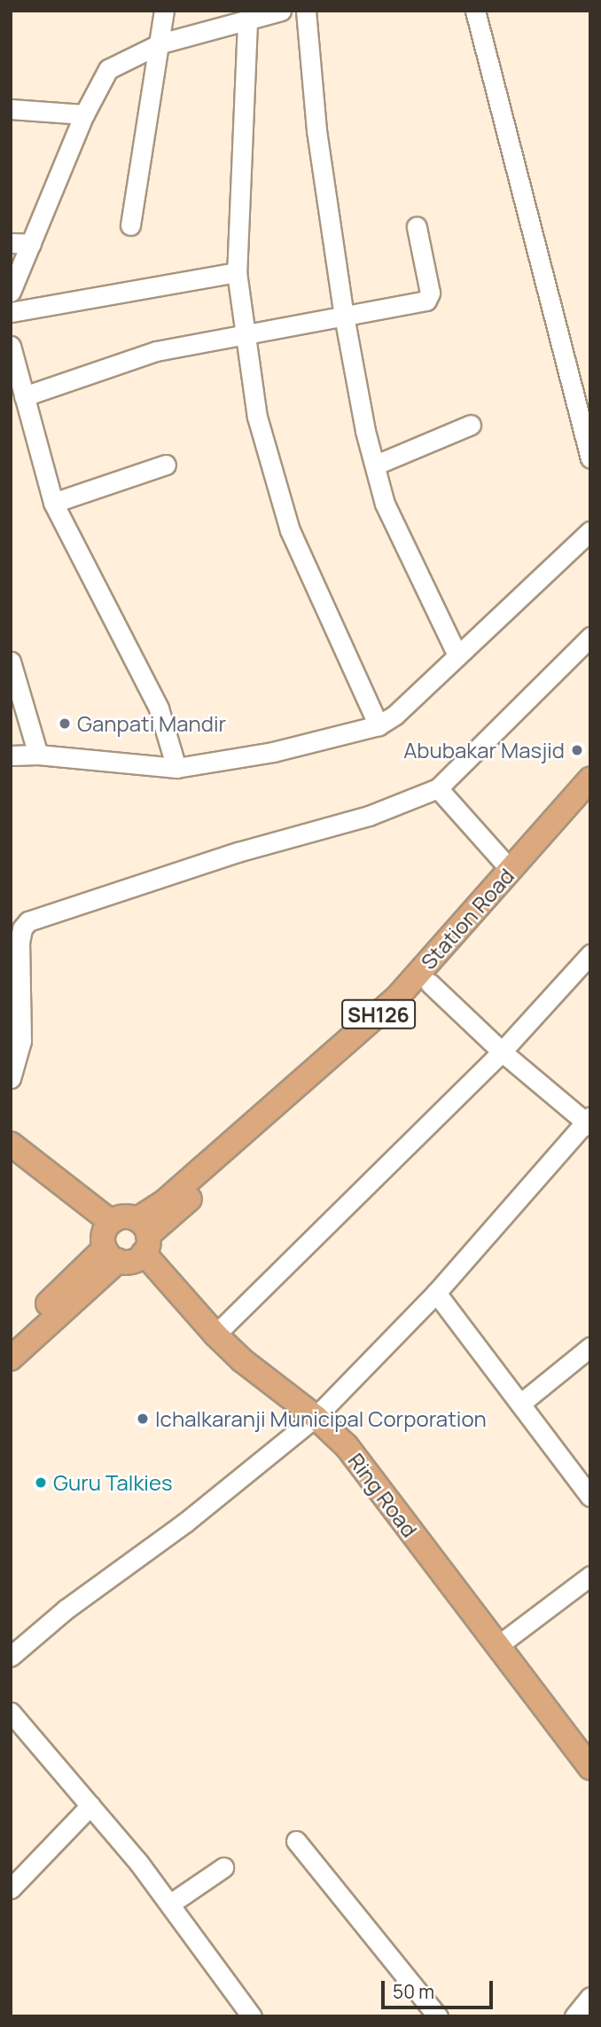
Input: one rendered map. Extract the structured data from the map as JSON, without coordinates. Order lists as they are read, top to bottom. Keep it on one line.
{"streets":{"main road":["Station Road","SH126","Ring Road"]},"crossings":[["Station Road","SH126"],["Station Road","Ring Road"],["SH126","Ring Road"]],"places":["Ganpati Mandir","Abubakar Masjid","Ichalkaranji Municipal Corporation","Guru Talkies"],"scale_bar":"50 m"}
